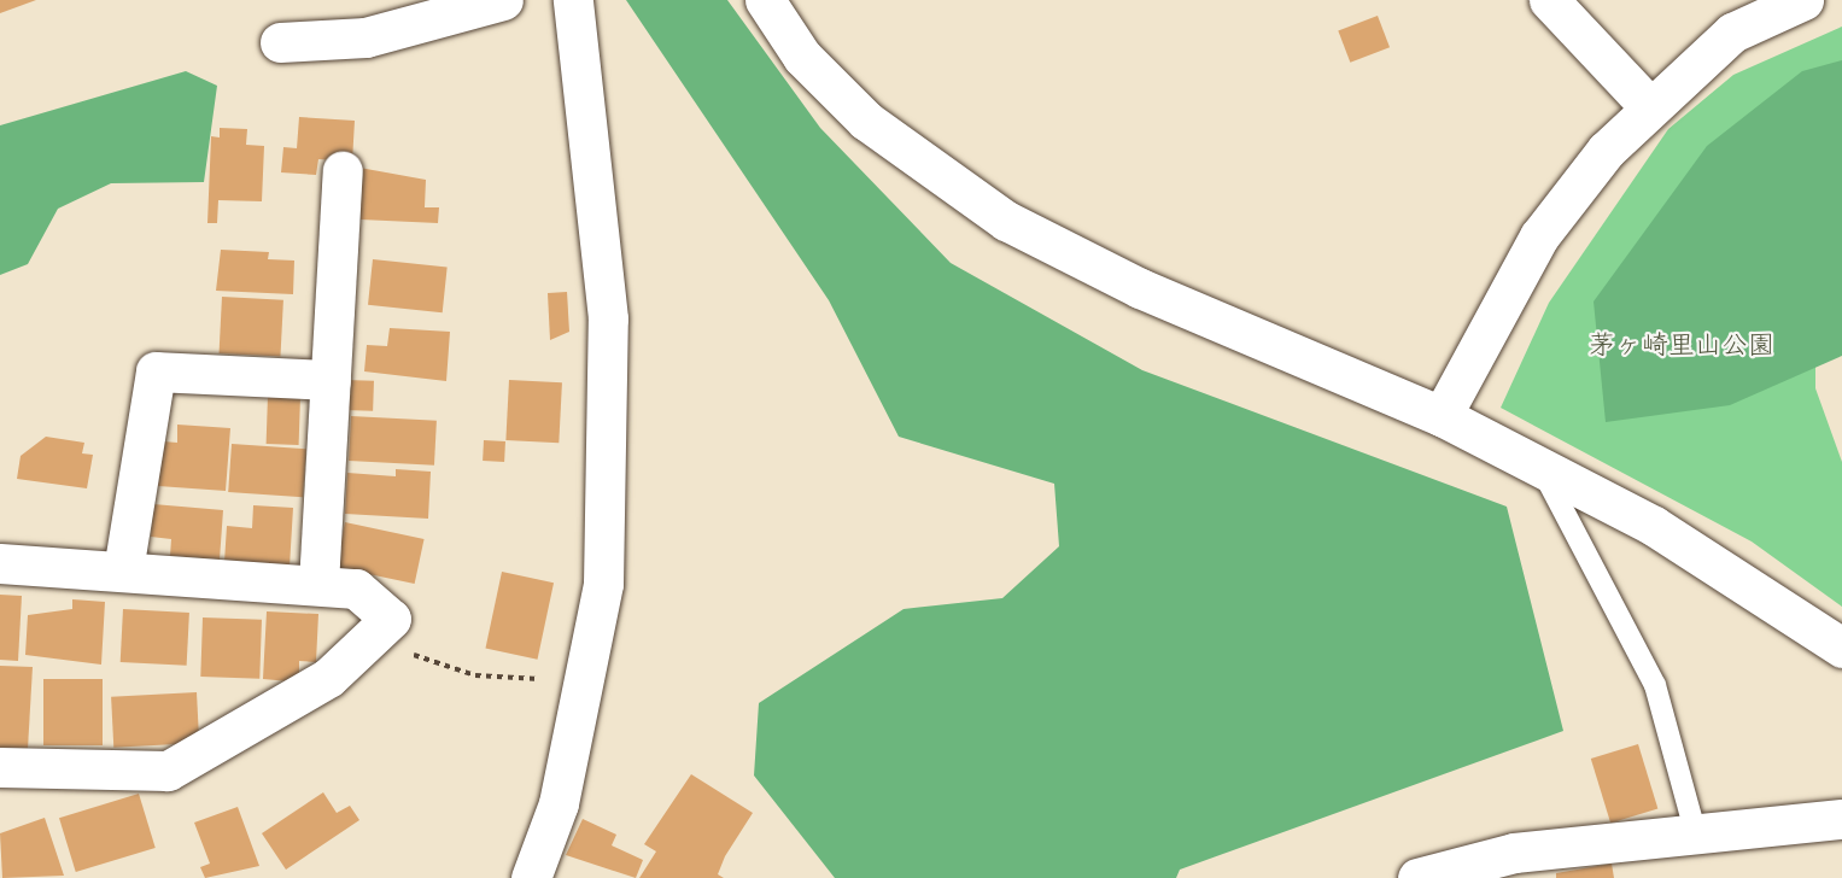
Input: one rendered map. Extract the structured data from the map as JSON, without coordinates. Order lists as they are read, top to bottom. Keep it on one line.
{"parks":["茅ヶ崎里山公園"]}
